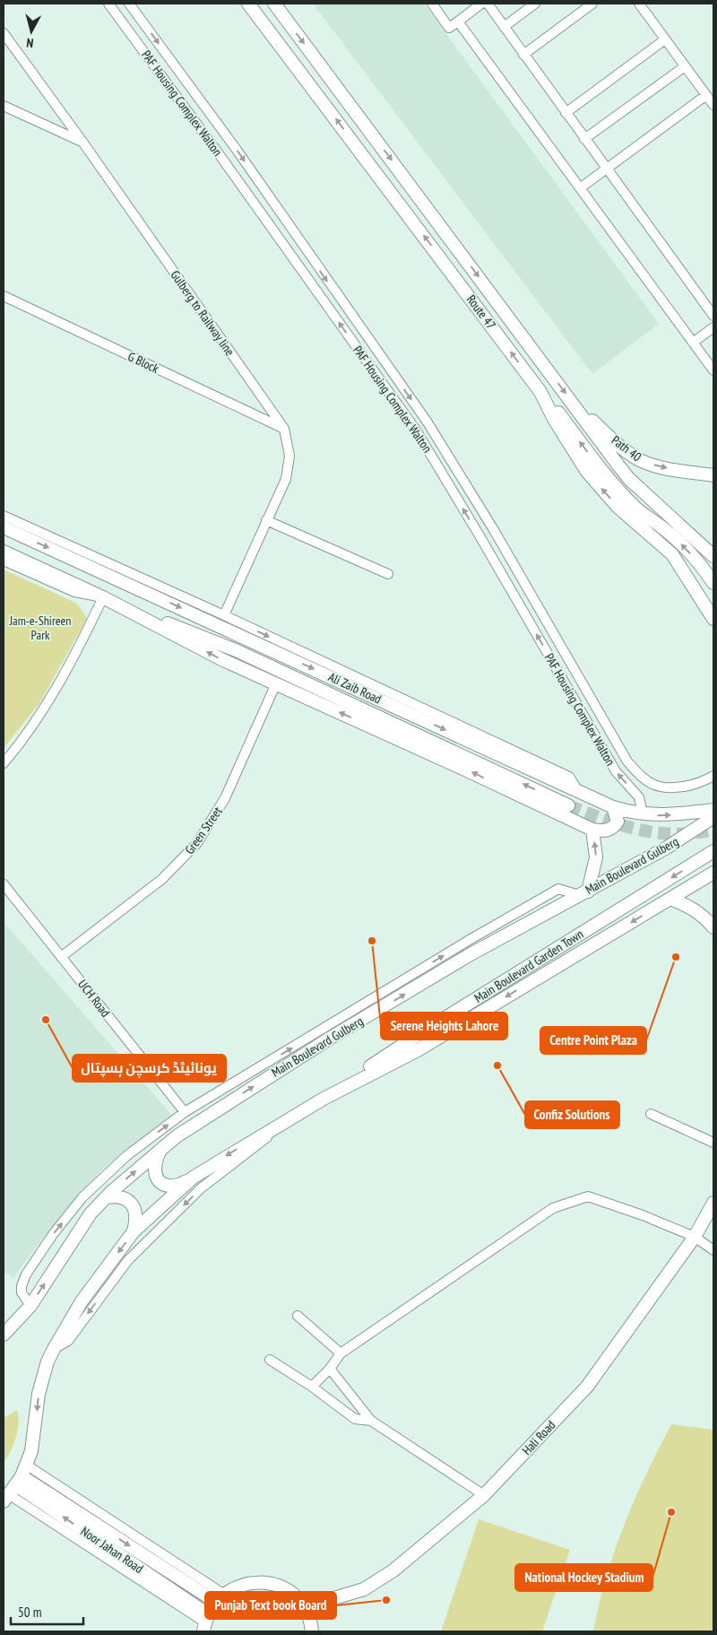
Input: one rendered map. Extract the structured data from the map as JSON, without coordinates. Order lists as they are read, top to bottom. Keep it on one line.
{"streets":{"main road":["Route 47","Path 40","Ali Zaib Road","Main Boulevard Gulberg","Main Boulevard Garden Town","Hali Road","Noor Jahan Road"],"street":["PAF Housing Complex Walton","Gulberg to Railway line","G Block","Green Street","UCH Road"]},"crossings":[["PAF Housing Complex Walton","Ali Zaib Road"],["Route 47","Path 40"],["Gulberg to Railway line","G Block"],["Green Street","UCH Road"]],"parks":["Jam-e-Shireen Park"],"places":["Serene Heights Lahore","Centre Point Plaza","یونائیٹڈ کرسچن ہسپتال","Confiz Solutions","National Hockey Stadium","Punjab Text book Board"],"scale_bar":"50 m","north":"bottom"}
